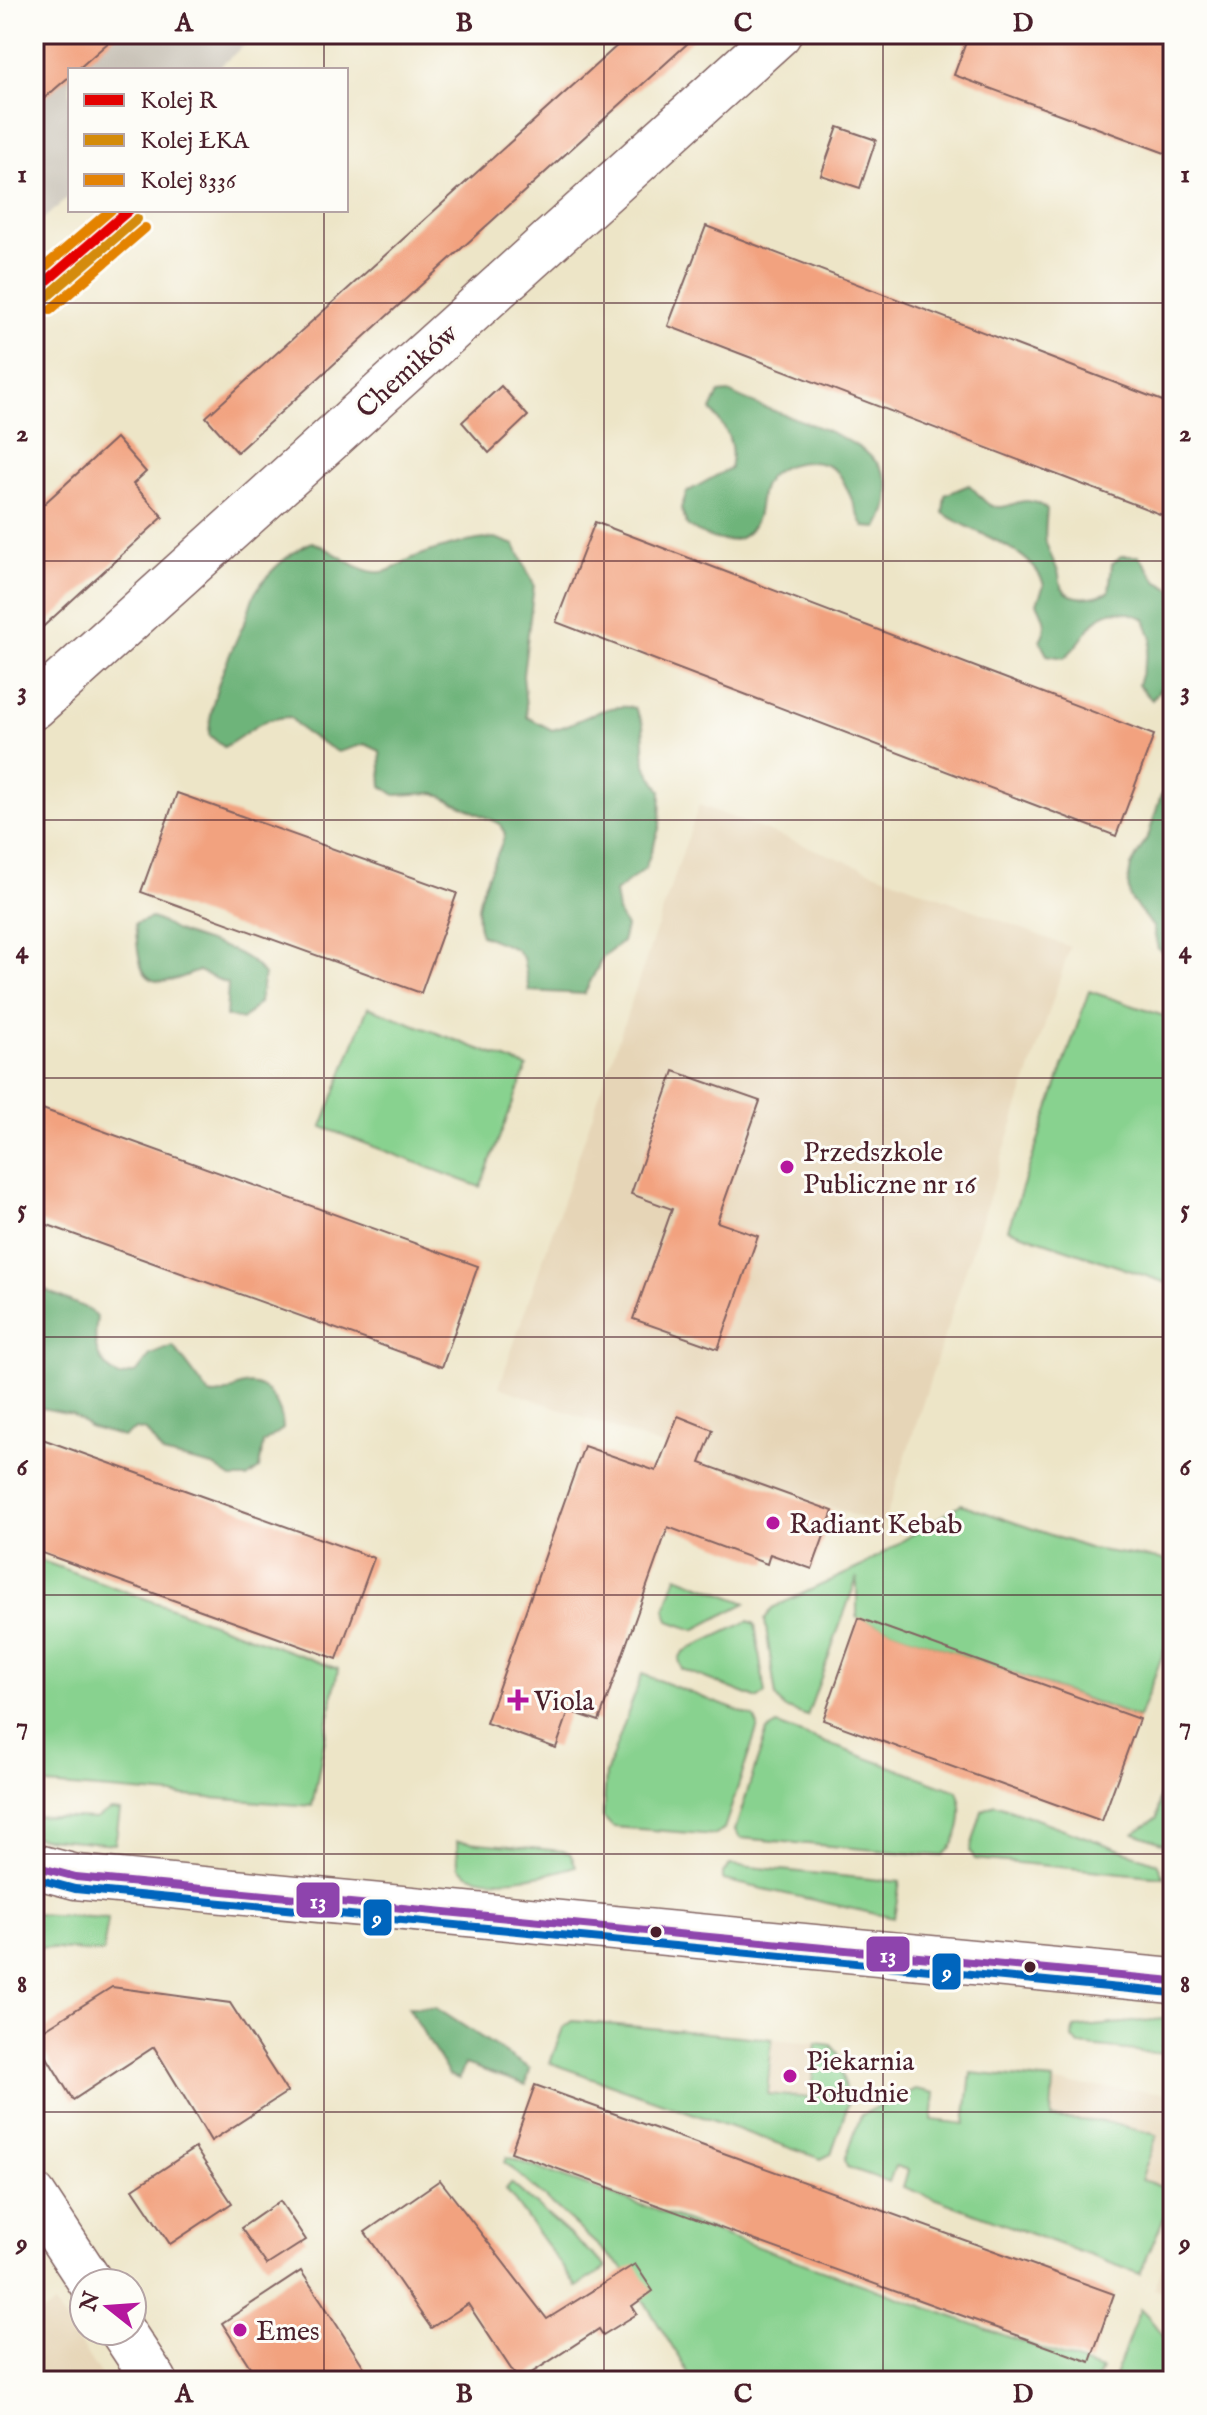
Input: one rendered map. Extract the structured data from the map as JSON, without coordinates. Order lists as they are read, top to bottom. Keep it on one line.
{"streets":{"street":["Chemików"]},"places":{"other":["Przedszkole Publiczne nr 16","Radiant Kebab","Piekarnia Południe","Emes"],"health":["Viola"]},"lines":["rail line R","rail line 8336","rail line ŁKA","transit line 13","transit line 9"],"legend":["Kolej R","Kolej ŁKA","Kolej 8336"],"north":"left","grid":{"columns":["A","B","C","D"],"rows":["1","2","3","4","5","6","7","8","9"]}}
